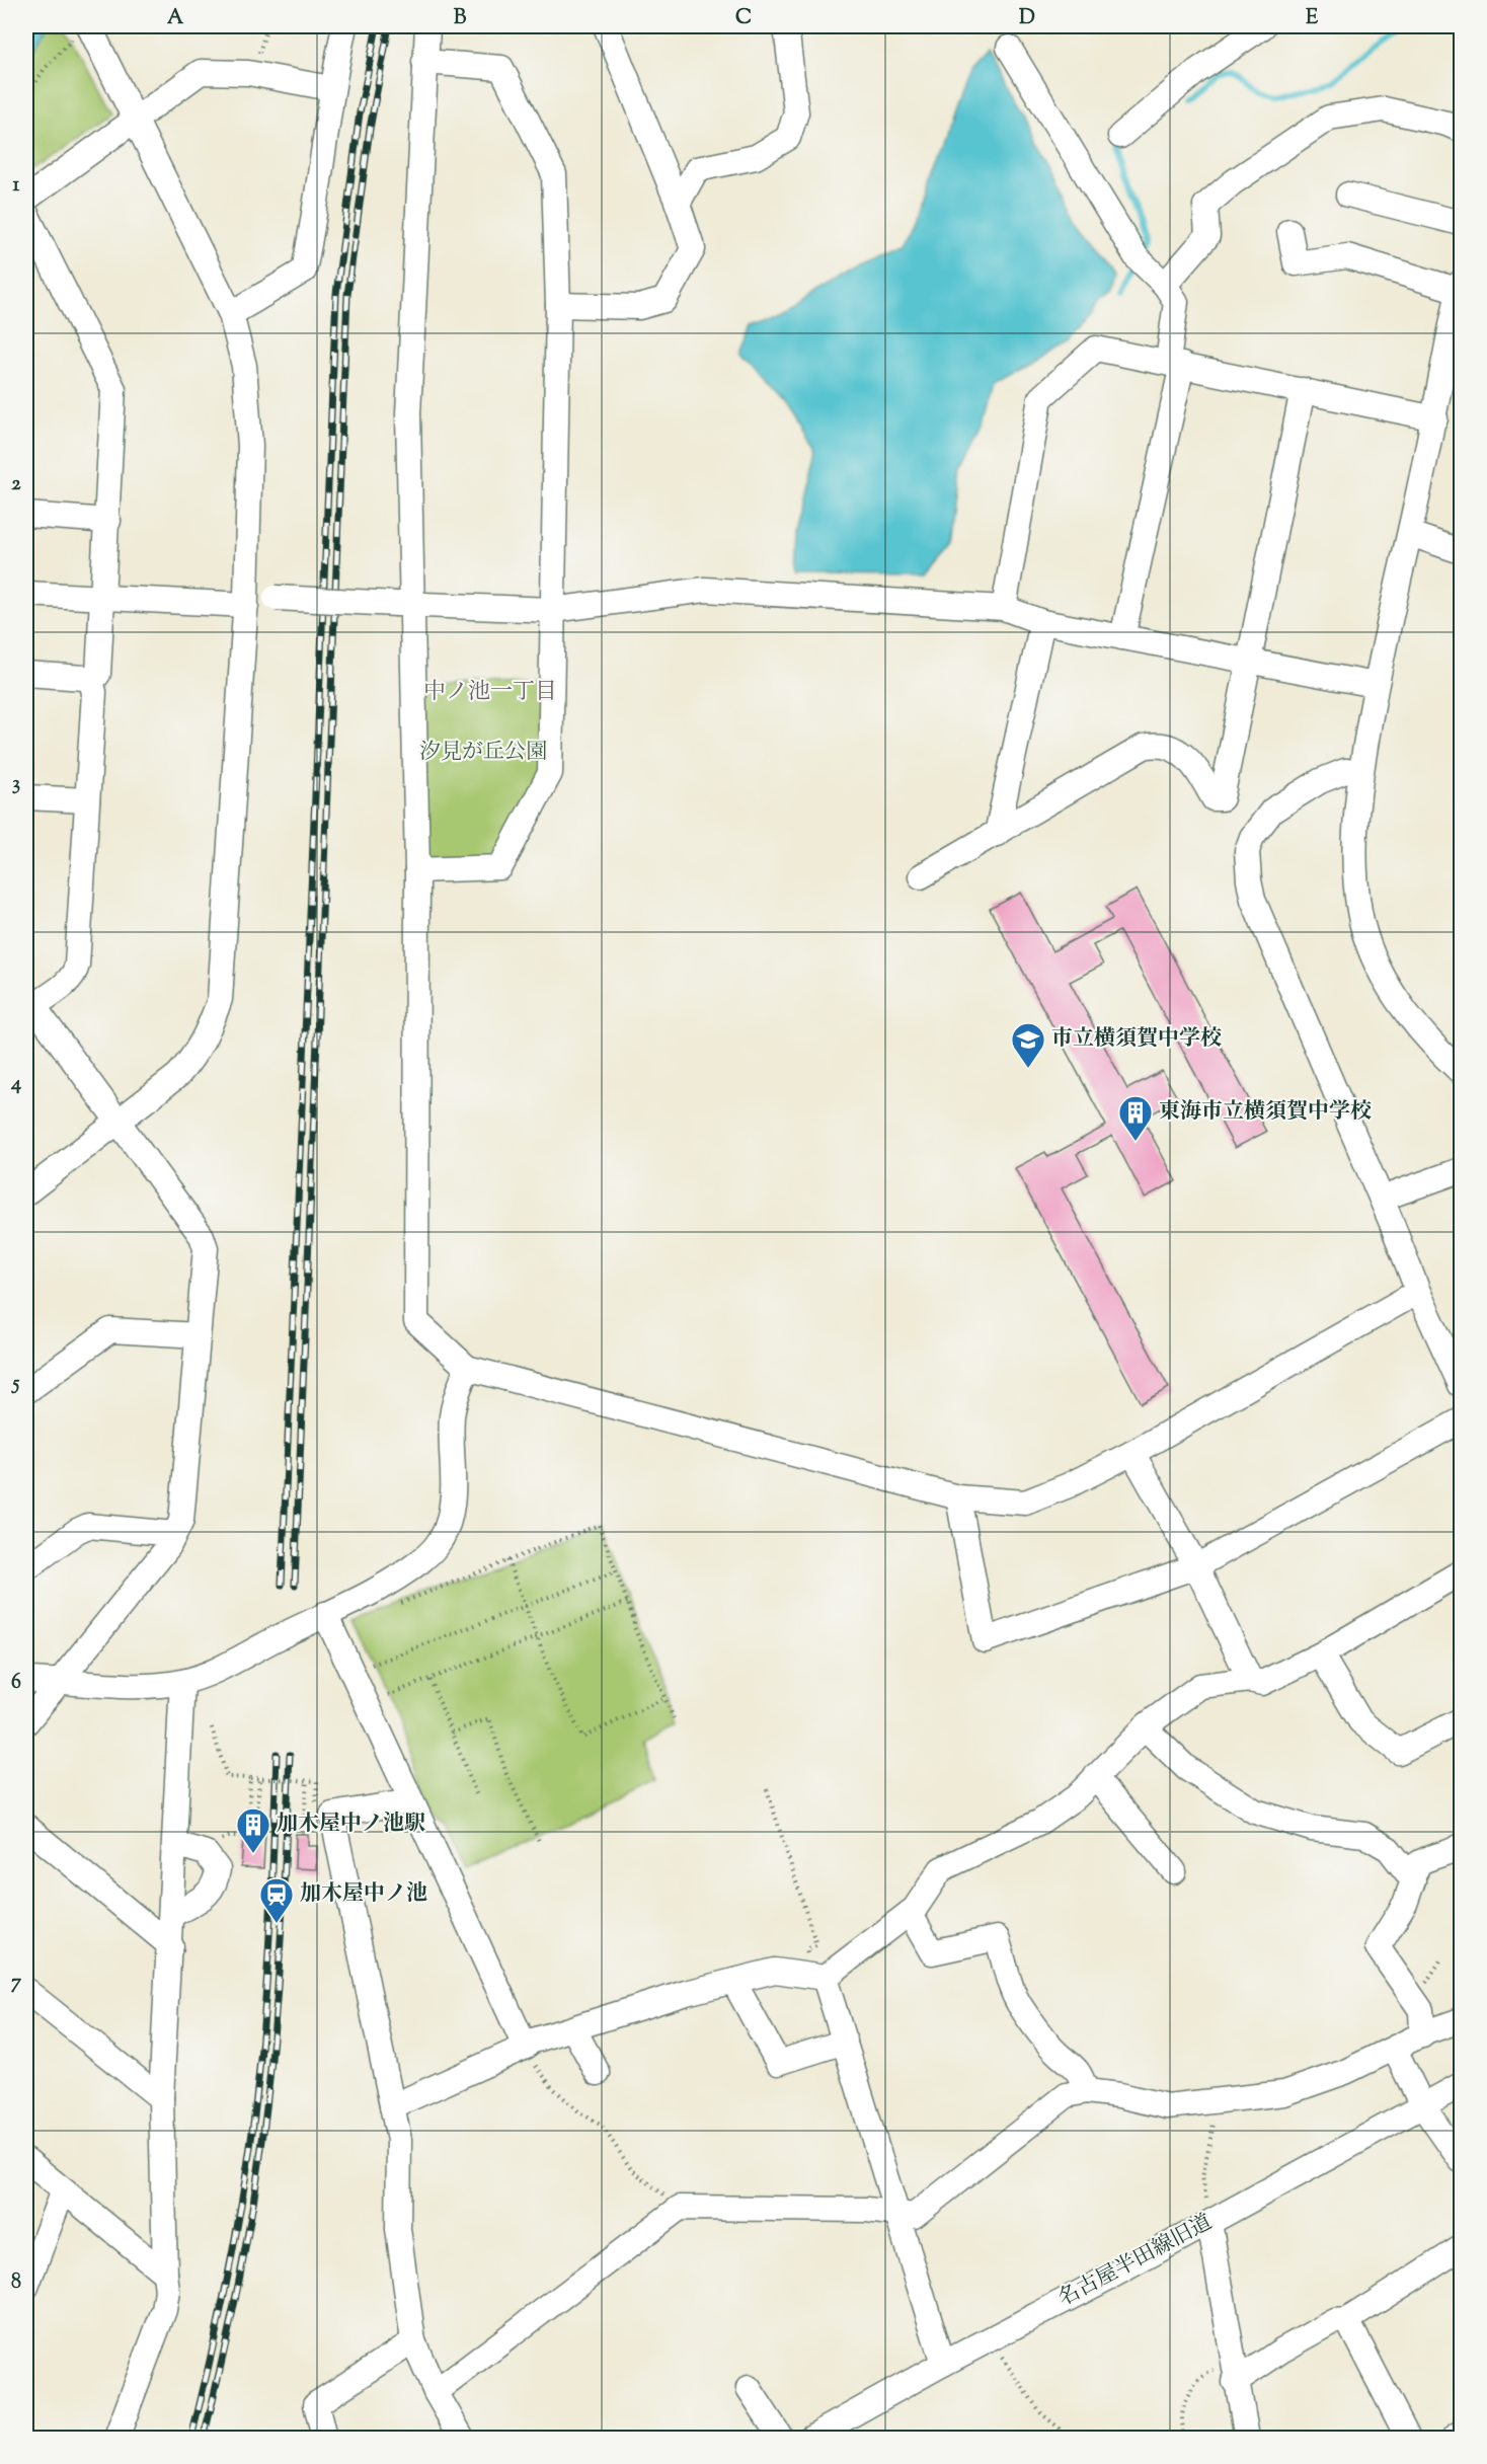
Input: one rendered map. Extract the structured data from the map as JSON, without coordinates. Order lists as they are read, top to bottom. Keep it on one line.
{"streets":{"street":["名古屋半田線旧道"]},"districts":["中ノ池一丁目"],"parks":["汐見が丘公園"],"places":{"school or university":["市立横須賀中学校"],"building":["東海市立横須賀中学校","加木屋中ノ池駅"],"station":["加木屋中ノ池"]},"grid":{"columns":["A","B","C","D","E"],"rows":["1","2","3","4","5","6","7","8"]}}
